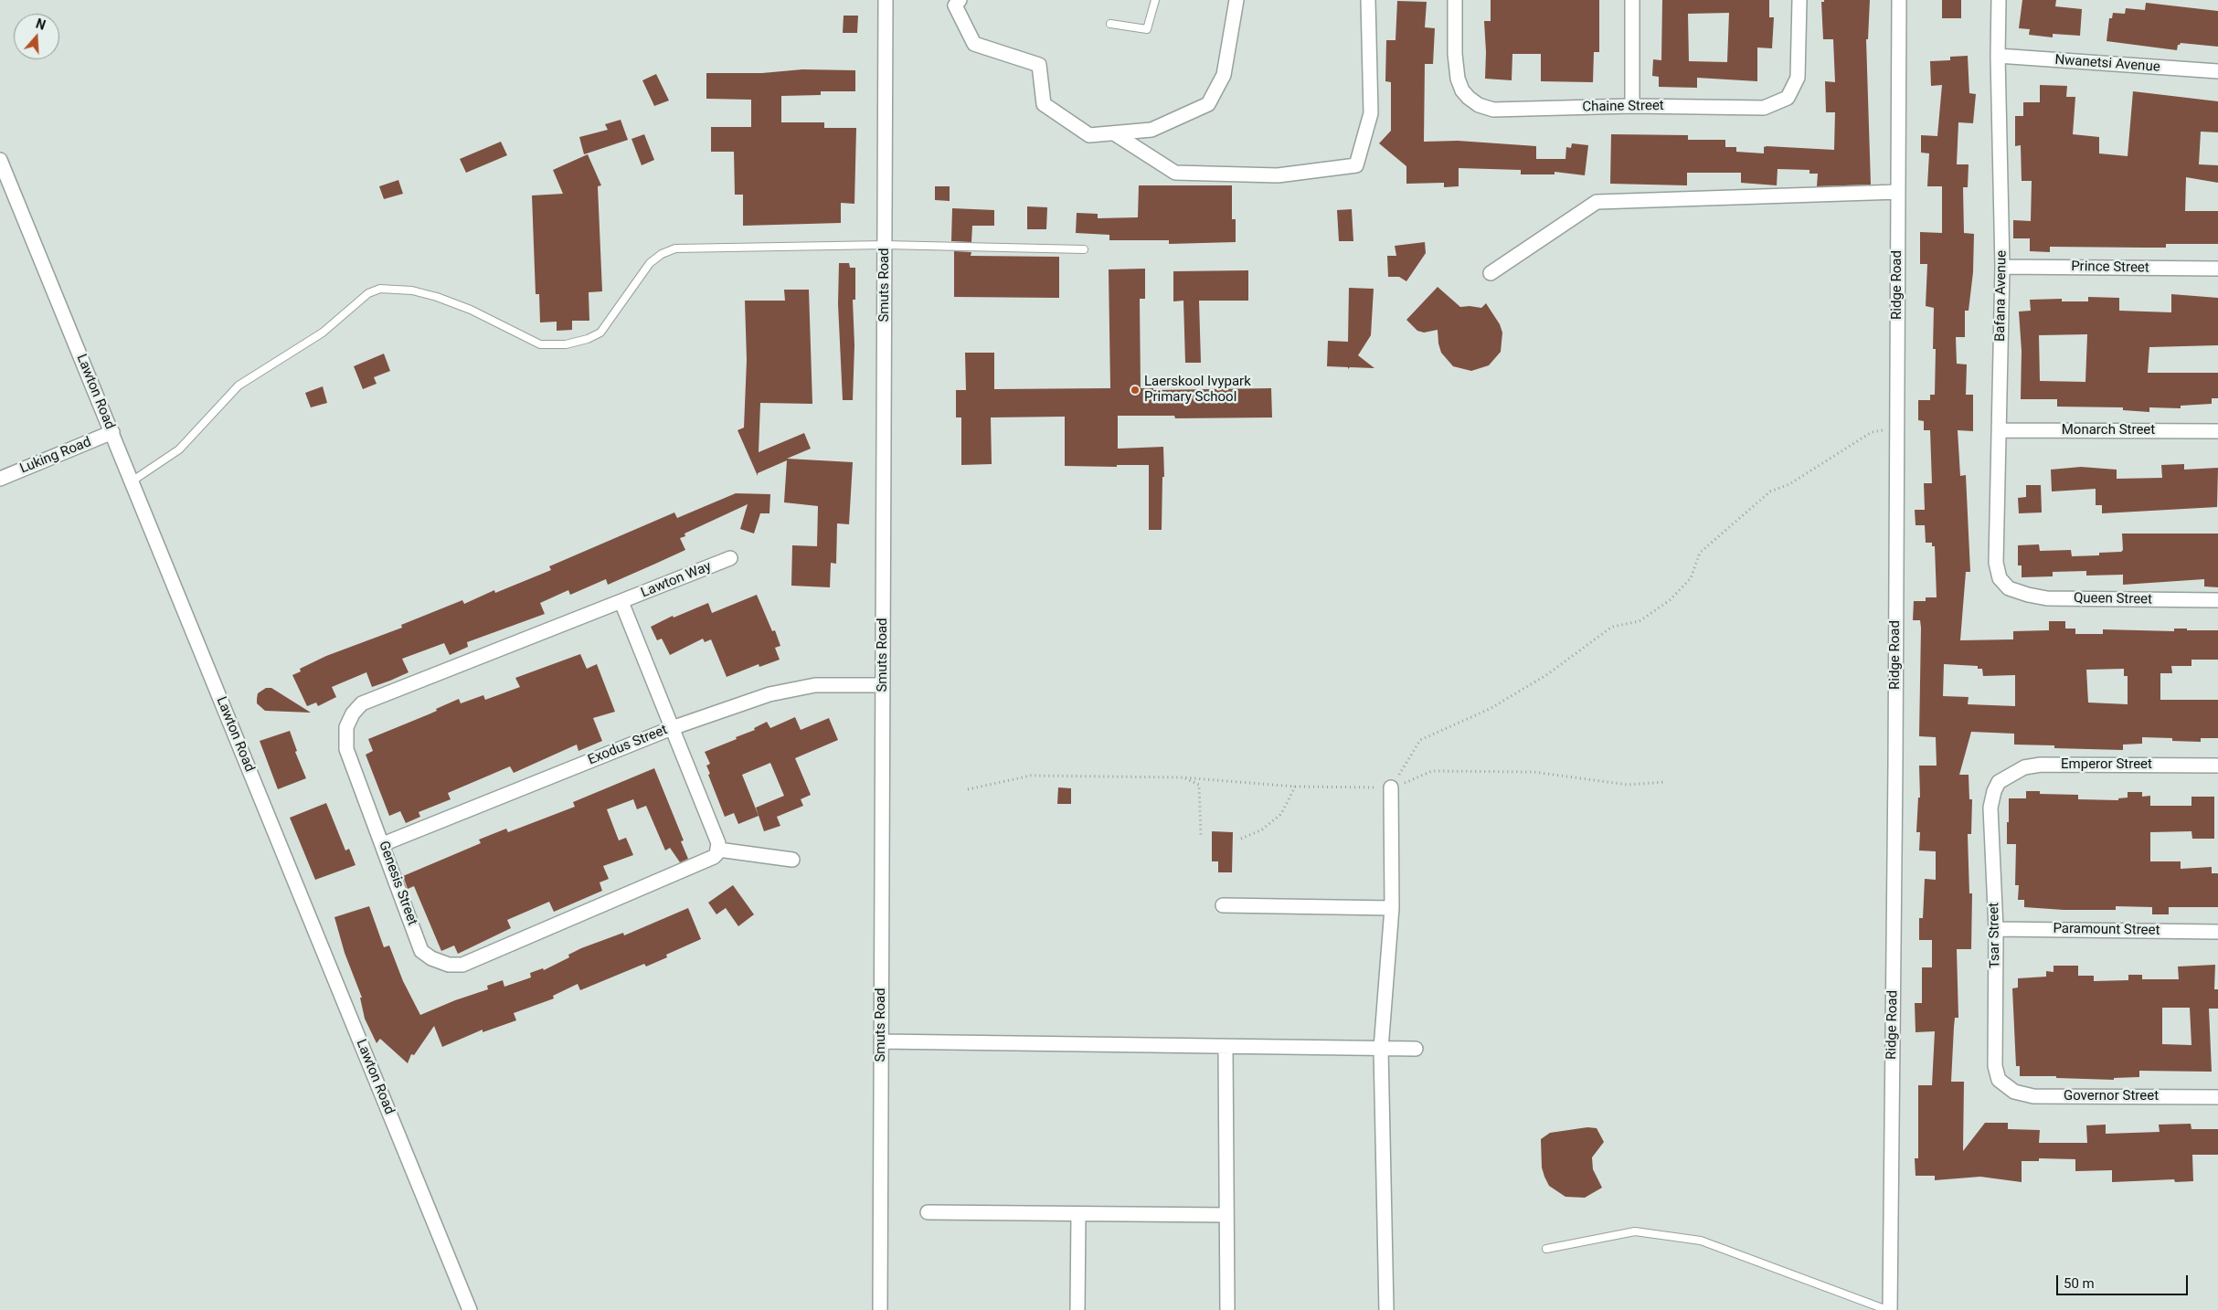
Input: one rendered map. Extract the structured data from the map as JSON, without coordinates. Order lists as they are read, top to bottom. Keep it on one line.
{"streets":{"street":["Nwanetsi Avenue","Chaine Street","Prince Street","Smuts Road","Ridge Road","Bafana Avenue","Lawton Road","Monarch Street","Luking Road","Lawton Way","Queen Street","Exodus Street","Emperor Street","Genesis Street","Paramount Street","Tsar Street","Governor Street"]},"crossings":[["Nwanetsi Avenue","Bafana Avenue"],["Prince Street","Bafana Avenue"],["Smuts Road","Exodus Street"],["Bafana Avenue","Monarch Street"],["Bafana Avenue","Queen Street"],["Lawton Road","Luking Road"],["Lawton Way","Genesis Street"],["Exodus Street","Genesis Street"],["Emperor Street","Tsar Street"],["Paramount Street","Tsar Street"],["Tsar Street","Governor Street"]],"places":["Laerskool Ivypark Primary School"],"scale_bar":"50 m","north":"top"}
